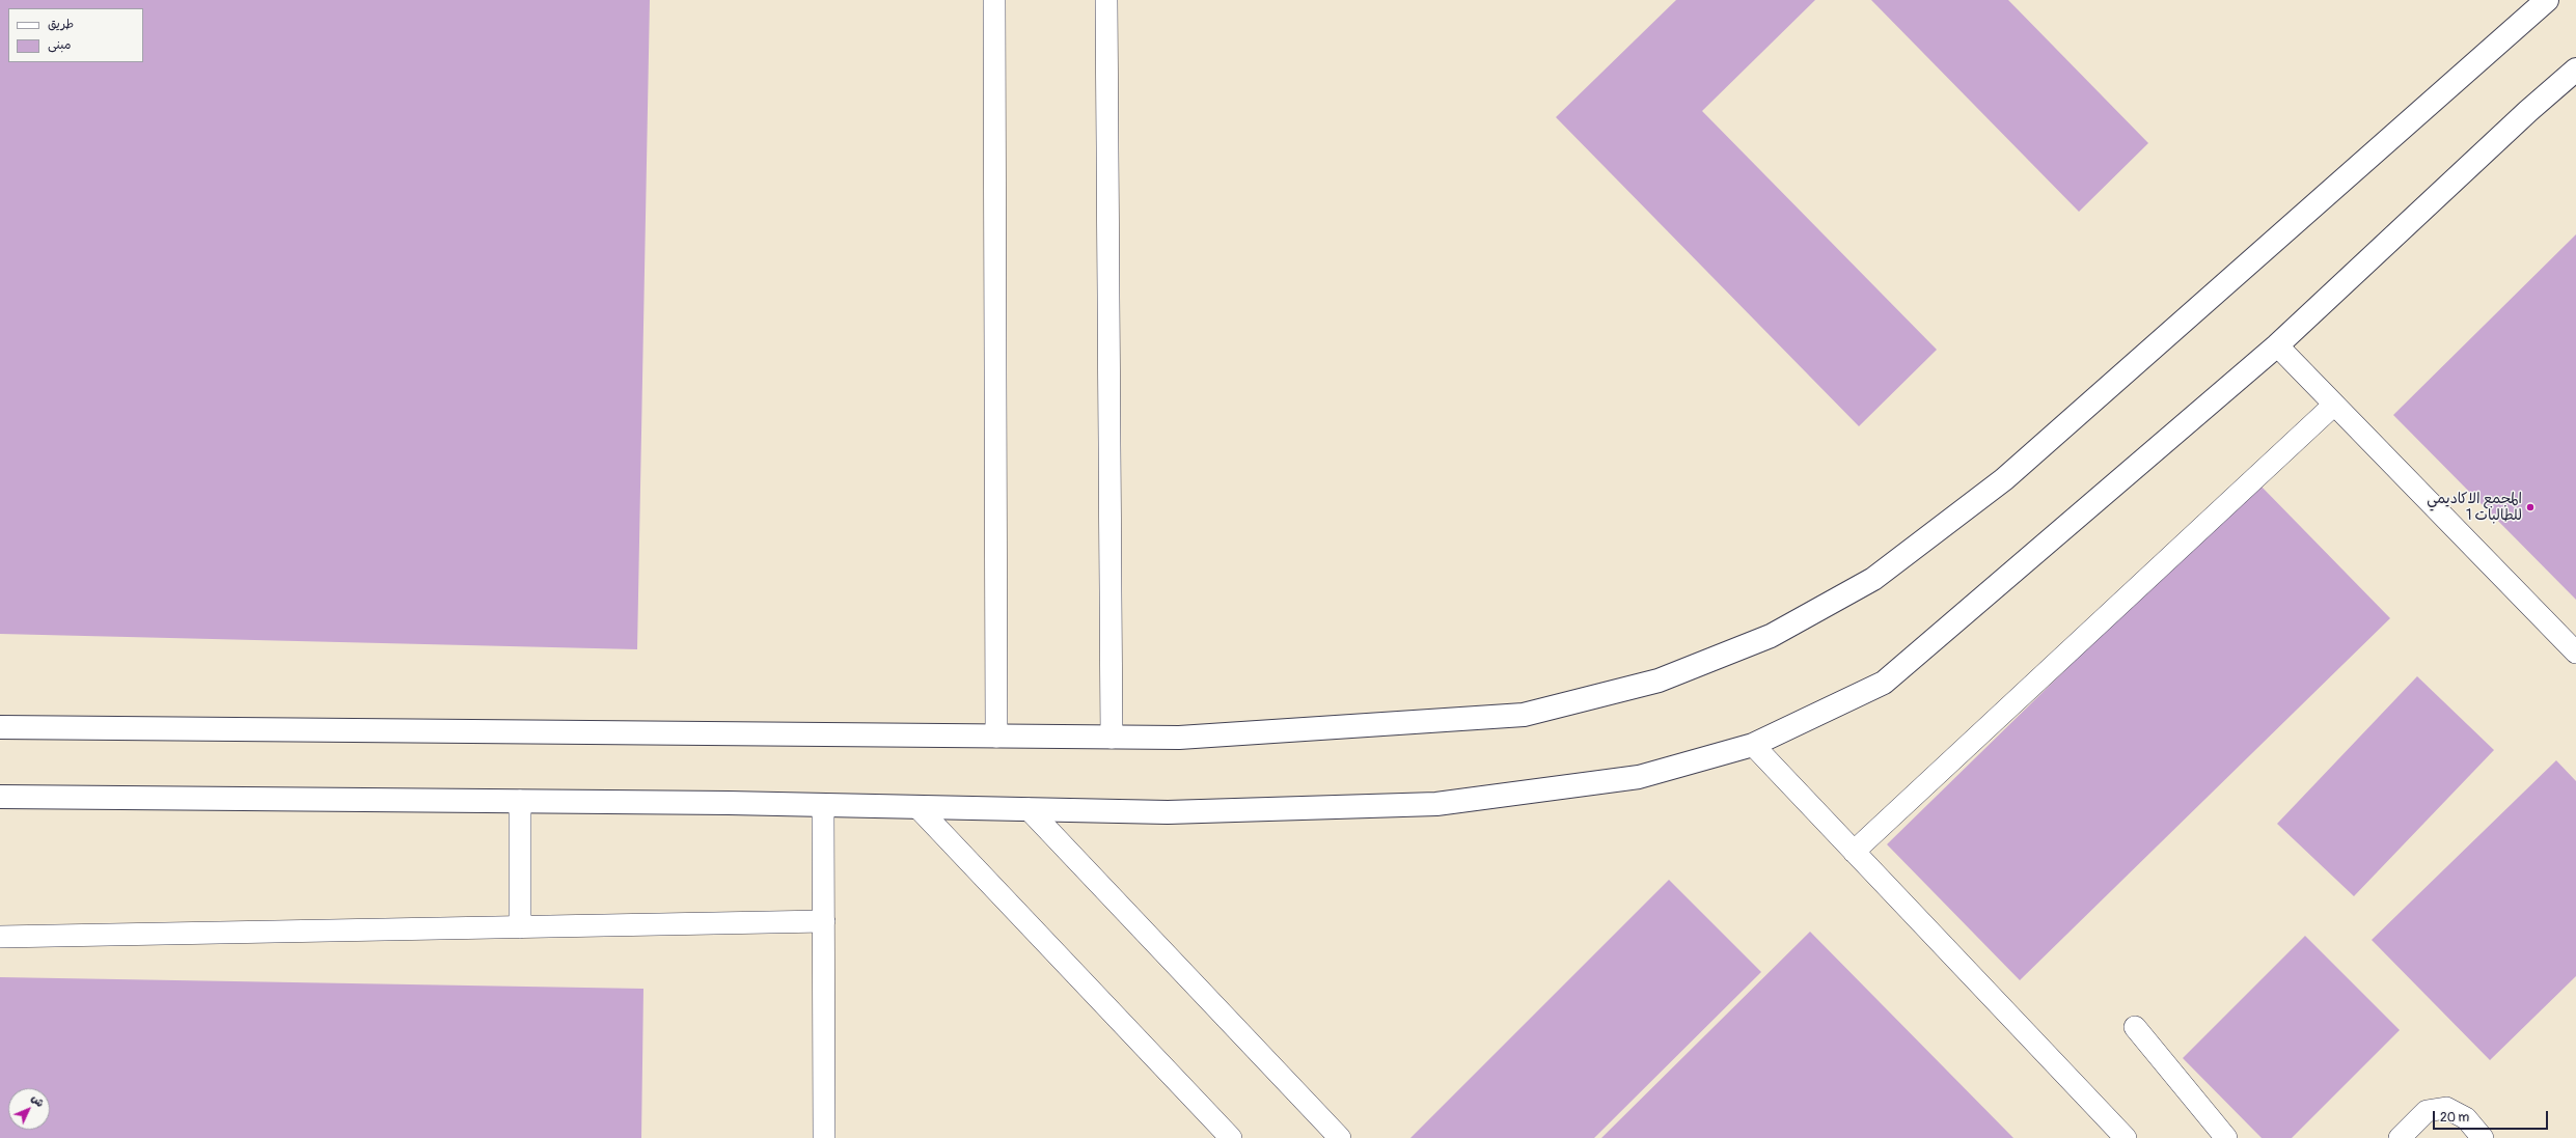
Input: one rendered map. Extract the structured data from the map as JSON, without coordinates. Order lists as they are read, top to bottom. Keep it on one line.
{"places":["المجمع الاكاديمي 1 للطالبات"],"legend":["طريق","مبنى"],"scale_bar":"20 m","north":"top right"}
